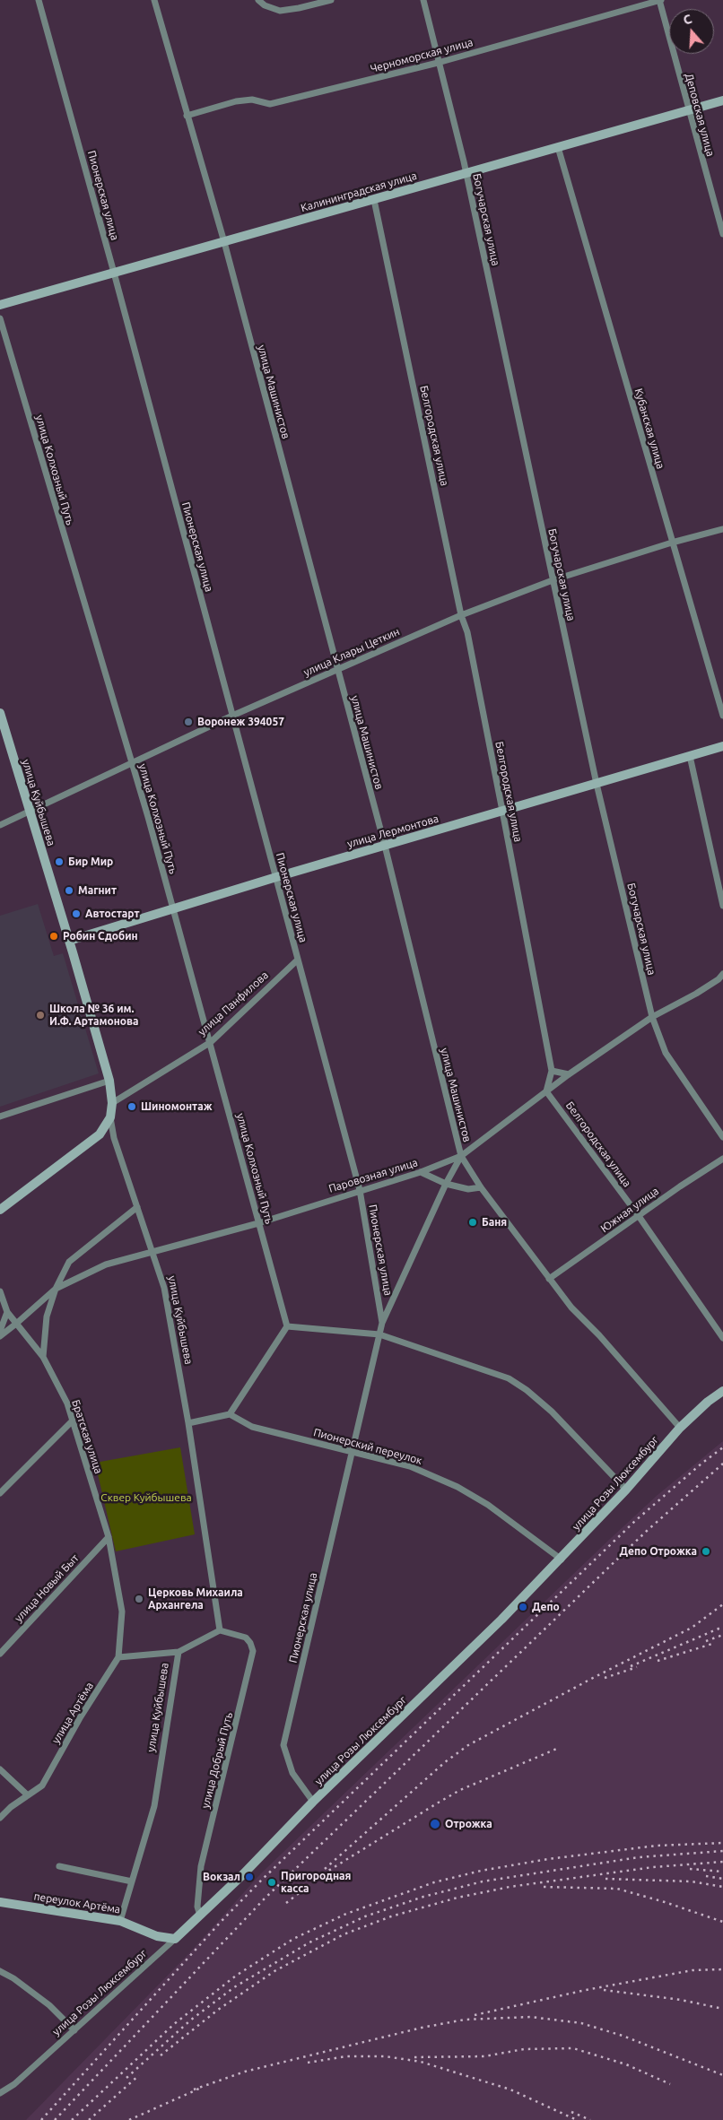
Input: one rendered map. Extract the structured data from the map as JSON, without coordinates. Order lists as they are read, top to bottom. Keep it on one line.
{"streets":{"street":["Черноморская улица","Деповская улица","Калининградская улица","Пионерская улица","Богучарская улица","улица Машинистов","Кубанская улица","Белгородская улица","улица Колхозный Путь","улица Клары Цеткин","улица Куйбышева","улица Лермонтова","улица Панфилова","Паровозная улица","Южная улица","Братская улица","Пионерский переулок","улица Розы Люксембург","улица Новый Быт","улица Артёма","улица Добрый Путь","переулок Артёма"]},"crossings":[["Черноморская улица","Деповская улица"],["Черноморская улица","Богучарская улица"],["Черноморская улица","улица Машинистов"],["Деповская улица","Калининградская улица"],["Калининградская улица","Пионерская улица"],["Калининградская улица","Богучарская улица"],["Калининградская улица","улица Машинистов"],["Калининградская улица","Кубанская улица"],["Калининградская улица","Белгородская улица"],["Пионерская улица","улица Клары Цеткин"],["Пионерская улица","улица Лермонтова"],["Пионерская улица","улица Панфилова"],["Пионерская улица","Паровозная улица"],["Пионерская улица","Пионерский переулок"],["Пионерская улица","улица Розы Люксембург"],["Богучарская улица","улица Клары Цеткин"],["Богучарская улица","улица Лермонтова"],["Богучарская улица","Паровозная улица"],["улица Машинистов","улица Клары Цеткин"],["улица Машинистов","улица Лермонтова"],["улица Машинистов","Паровозная улица"],["улица Машинистов","Южная улица"],["улица Машинистов","улица Розы Люксембург"],["Кубанская улица","улица Клары Цеткин"],["Белгородская улица","улица Клары Цеткин"],["Белгородская улица","улица Лермонтова"],["Белгородская улица","Паровозная улица"],["Белгородская улица","Южная улица"],["улица Колхозный Путь","улица Клары Цеткин"],["улица Колхозный Путь","улица Лермонтова"],["улица Колхозный Путь","улица Панфилова"],["улица Колхозный Путь","Паровозная улица"],["улица Клары Цеткин","улица Куйбышева"],["улица Куйбышева","улица Лермонтова"],["улица Куйбышева","улица Панфилова"],["улица Куйбышева","Паровозная улица"],["улица Куйбышева","улица Добрый Путь"],["улица Куйбышева","переулок Артёма"],["Паровозная улица","Братская улица"],["Братская улица","улица Новый Быт"],["Братская улица","улица Артёма"],["Пионерский переулок","улица Розы Люксембург"],["улица Розы Люксембург","улица Добрый Путь"],["улица Розы Люксембург","переулок Артёма"]],"parks":["Сквер Куйбышева"],"places":["Воронеж 394057","Бир Мир","Магнит","Автостарт","Робин Сдобин","Школа № 36 им. И.Ф. Артамонова","Шиномонтаж","Баня","Депо Отрожка","Церковь Михаила Архангела","Депо","Отрожка","Вокзал","Пригородная касса"],"north":"top"}
